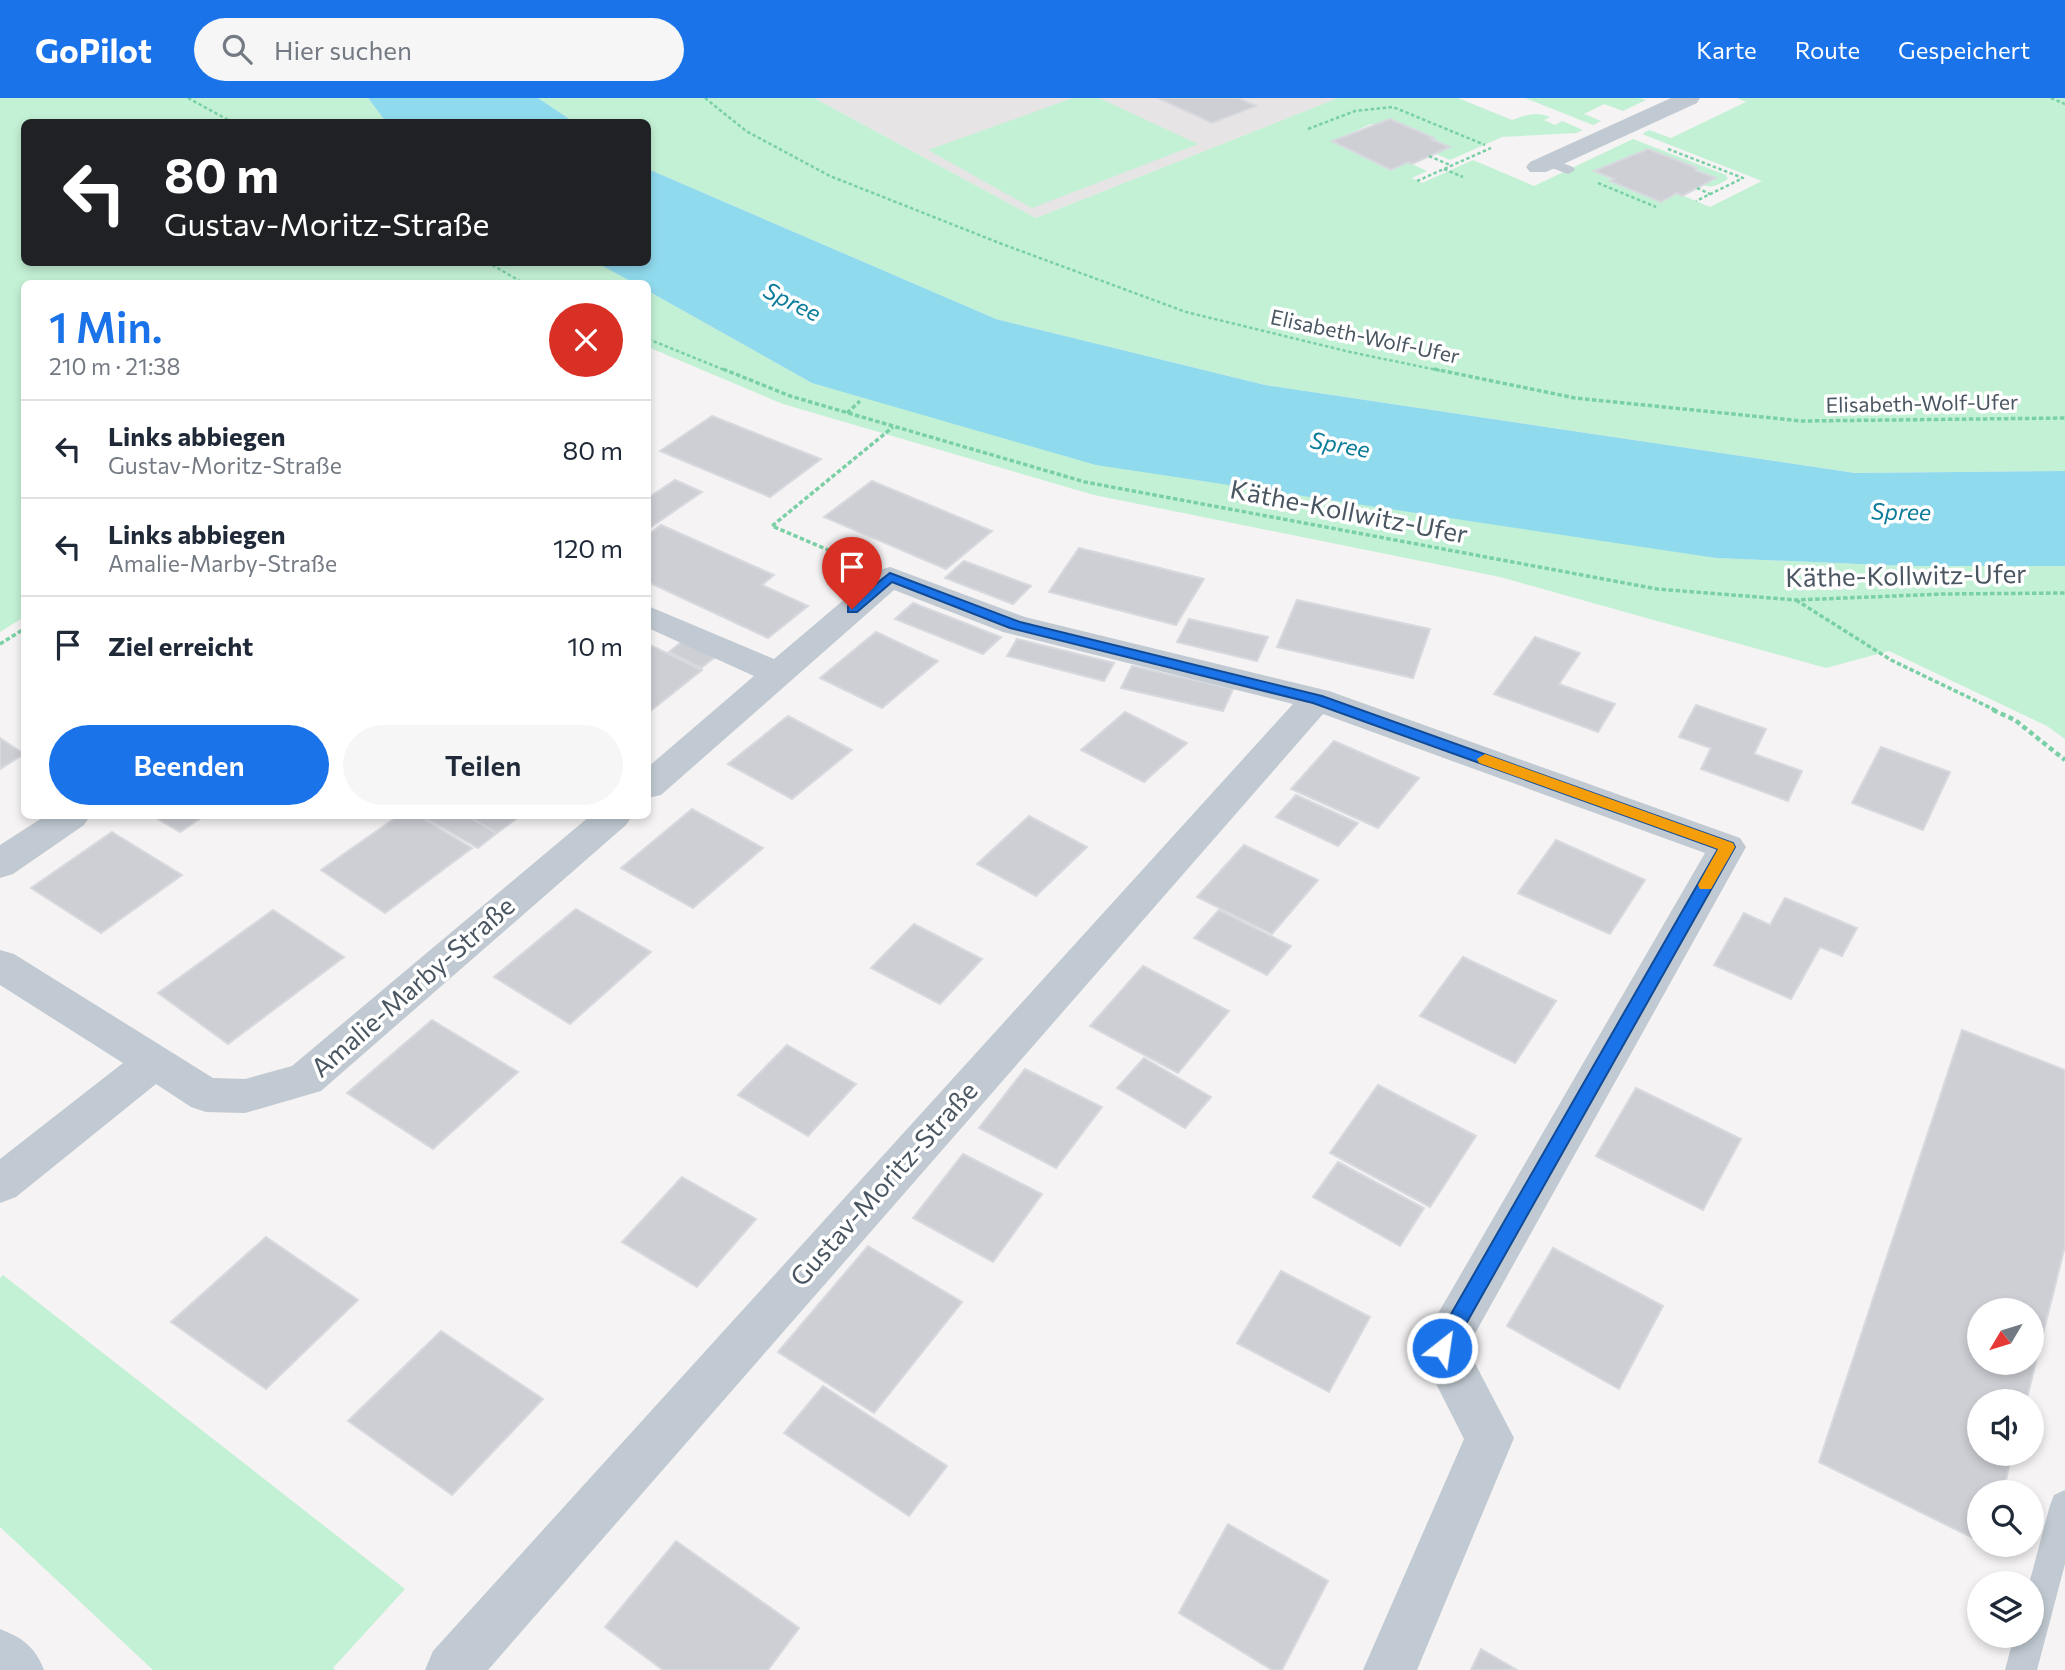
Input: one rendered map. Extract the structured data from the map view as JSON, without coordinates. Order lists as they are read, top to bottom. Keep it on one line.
{"streets":{"street":["Amalie-Marby-Straße","Gustav-Moritz-Straße"],"path":["Elisabeth-Wolf-Ufer","Käthe-Kollwitz-Ufer"]},"water":["Spree"],"north":"bottom left","page":{"header":"GoPilot","search":"Hier suchen","nav":["Karte","Route","Gespeichert"],"turn":["80 m","Gustav-Moritz-Straße"],"heading":["1 Min.","210 m · 21:38"],"list":[{"name":"Links abbiegen","note":"Gustav-Moritz-Straße","value":"80 m"},{"name":"Links abbiegen","note":"Amalie-Marby-Straße","value":"120 m"},{"name":"Ziel erreicht","value":"10 m"}],"buttons":["Beenden","Teilen"]}}
